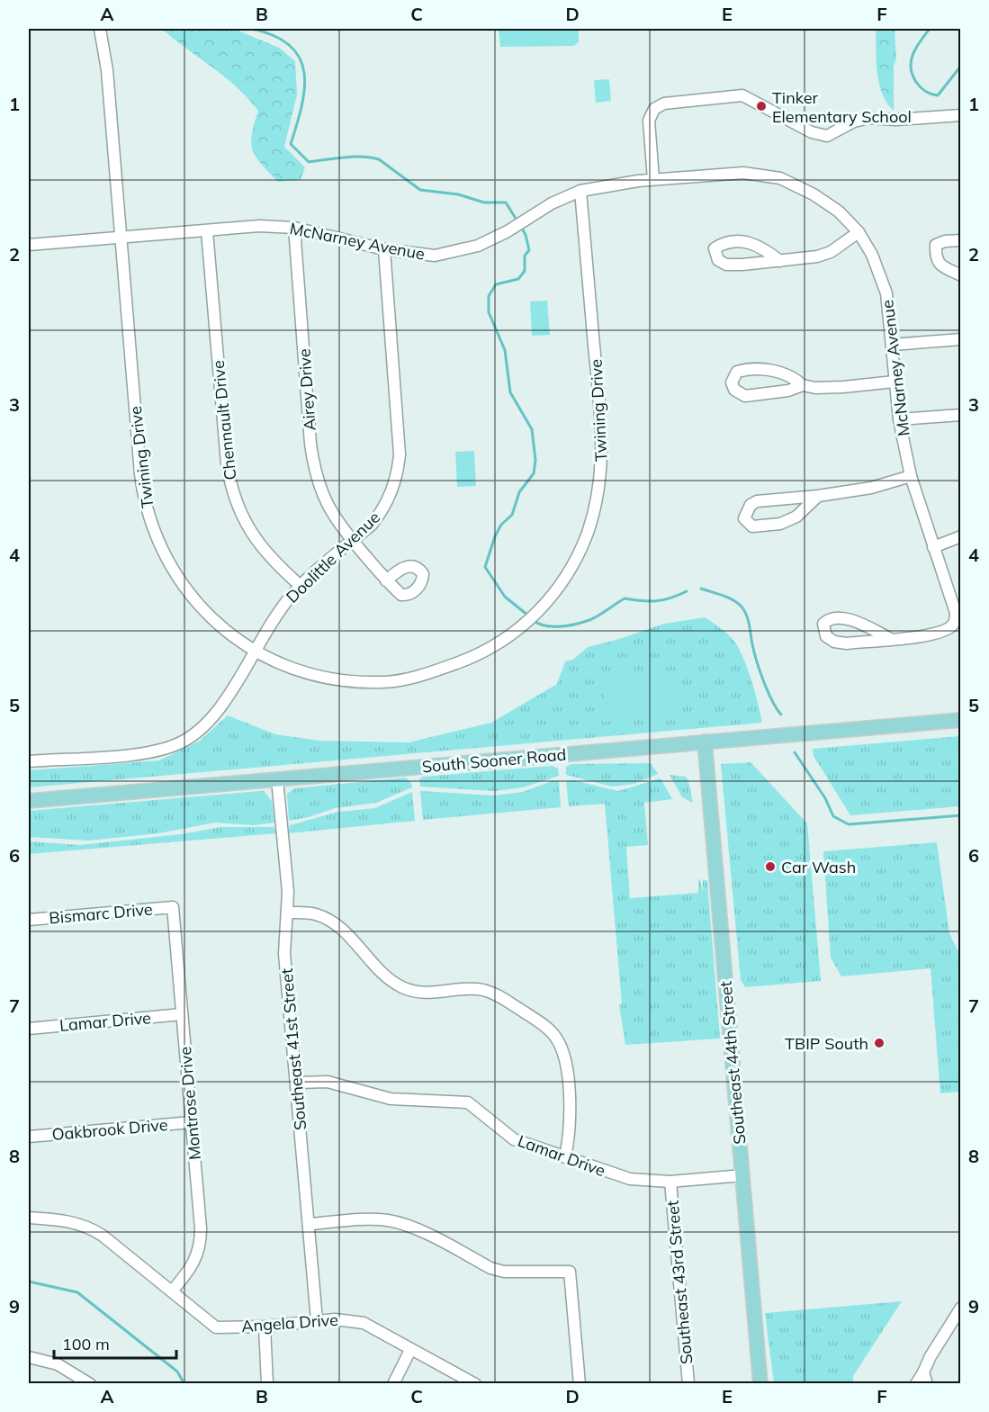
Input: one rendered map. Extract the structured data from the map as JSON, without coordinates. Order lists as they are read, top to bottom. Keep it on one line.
{"streets":{"main road":["South Sooner Road","Southeast 44th Street"],"street":["McNarney Avenue","Airey Drive","Twining Drive","Chennault Drive","Doolittle Avenue","Bismarc Drive","Lamar Drive","Southeast 41st Street","Montrose Drive","Oakbrook Drive","Southeast 43rd Street","Angela Drive"]},"crossings":[["McNarney Avenue","Airey Drive"],["McNarney Avenue","Twining Drive"],["McNarney Avenue","Chennault Drive"],["McNarney Avenue","Doolittle Avenue"],["Airey Drive","Doolittle Avenue"],["Twining Drive","Doolittle Avenue"],["Chennault Drive","Doolittle Avenue"],["South Sooner Road","Southeast 41st Street"],["South Sooner Road","Southeast 44th Street"],["Bismarc Drive","Montrose Drive"],["Lamar Drive","Southeast 41st Street"],["Lamar Drive","Southeast 44th Street"],["Lamar Drive","Montrose Drive"],["Lamar Drive","Southeast 43rd Street"],["Southeast 41st Street","Angela Drive"],["Montrose Drive","Oakbrook Drive"],["Montrose Drive","Angela Drive"]],"places":["Tinker Elementary School","Car Wash","TBIP South"],"scale_bar":"100 m","grid":{"columns":["A","B","C","D","E","F"],"rows":["1","2","3","4","5","6","7","8","9"]}}
